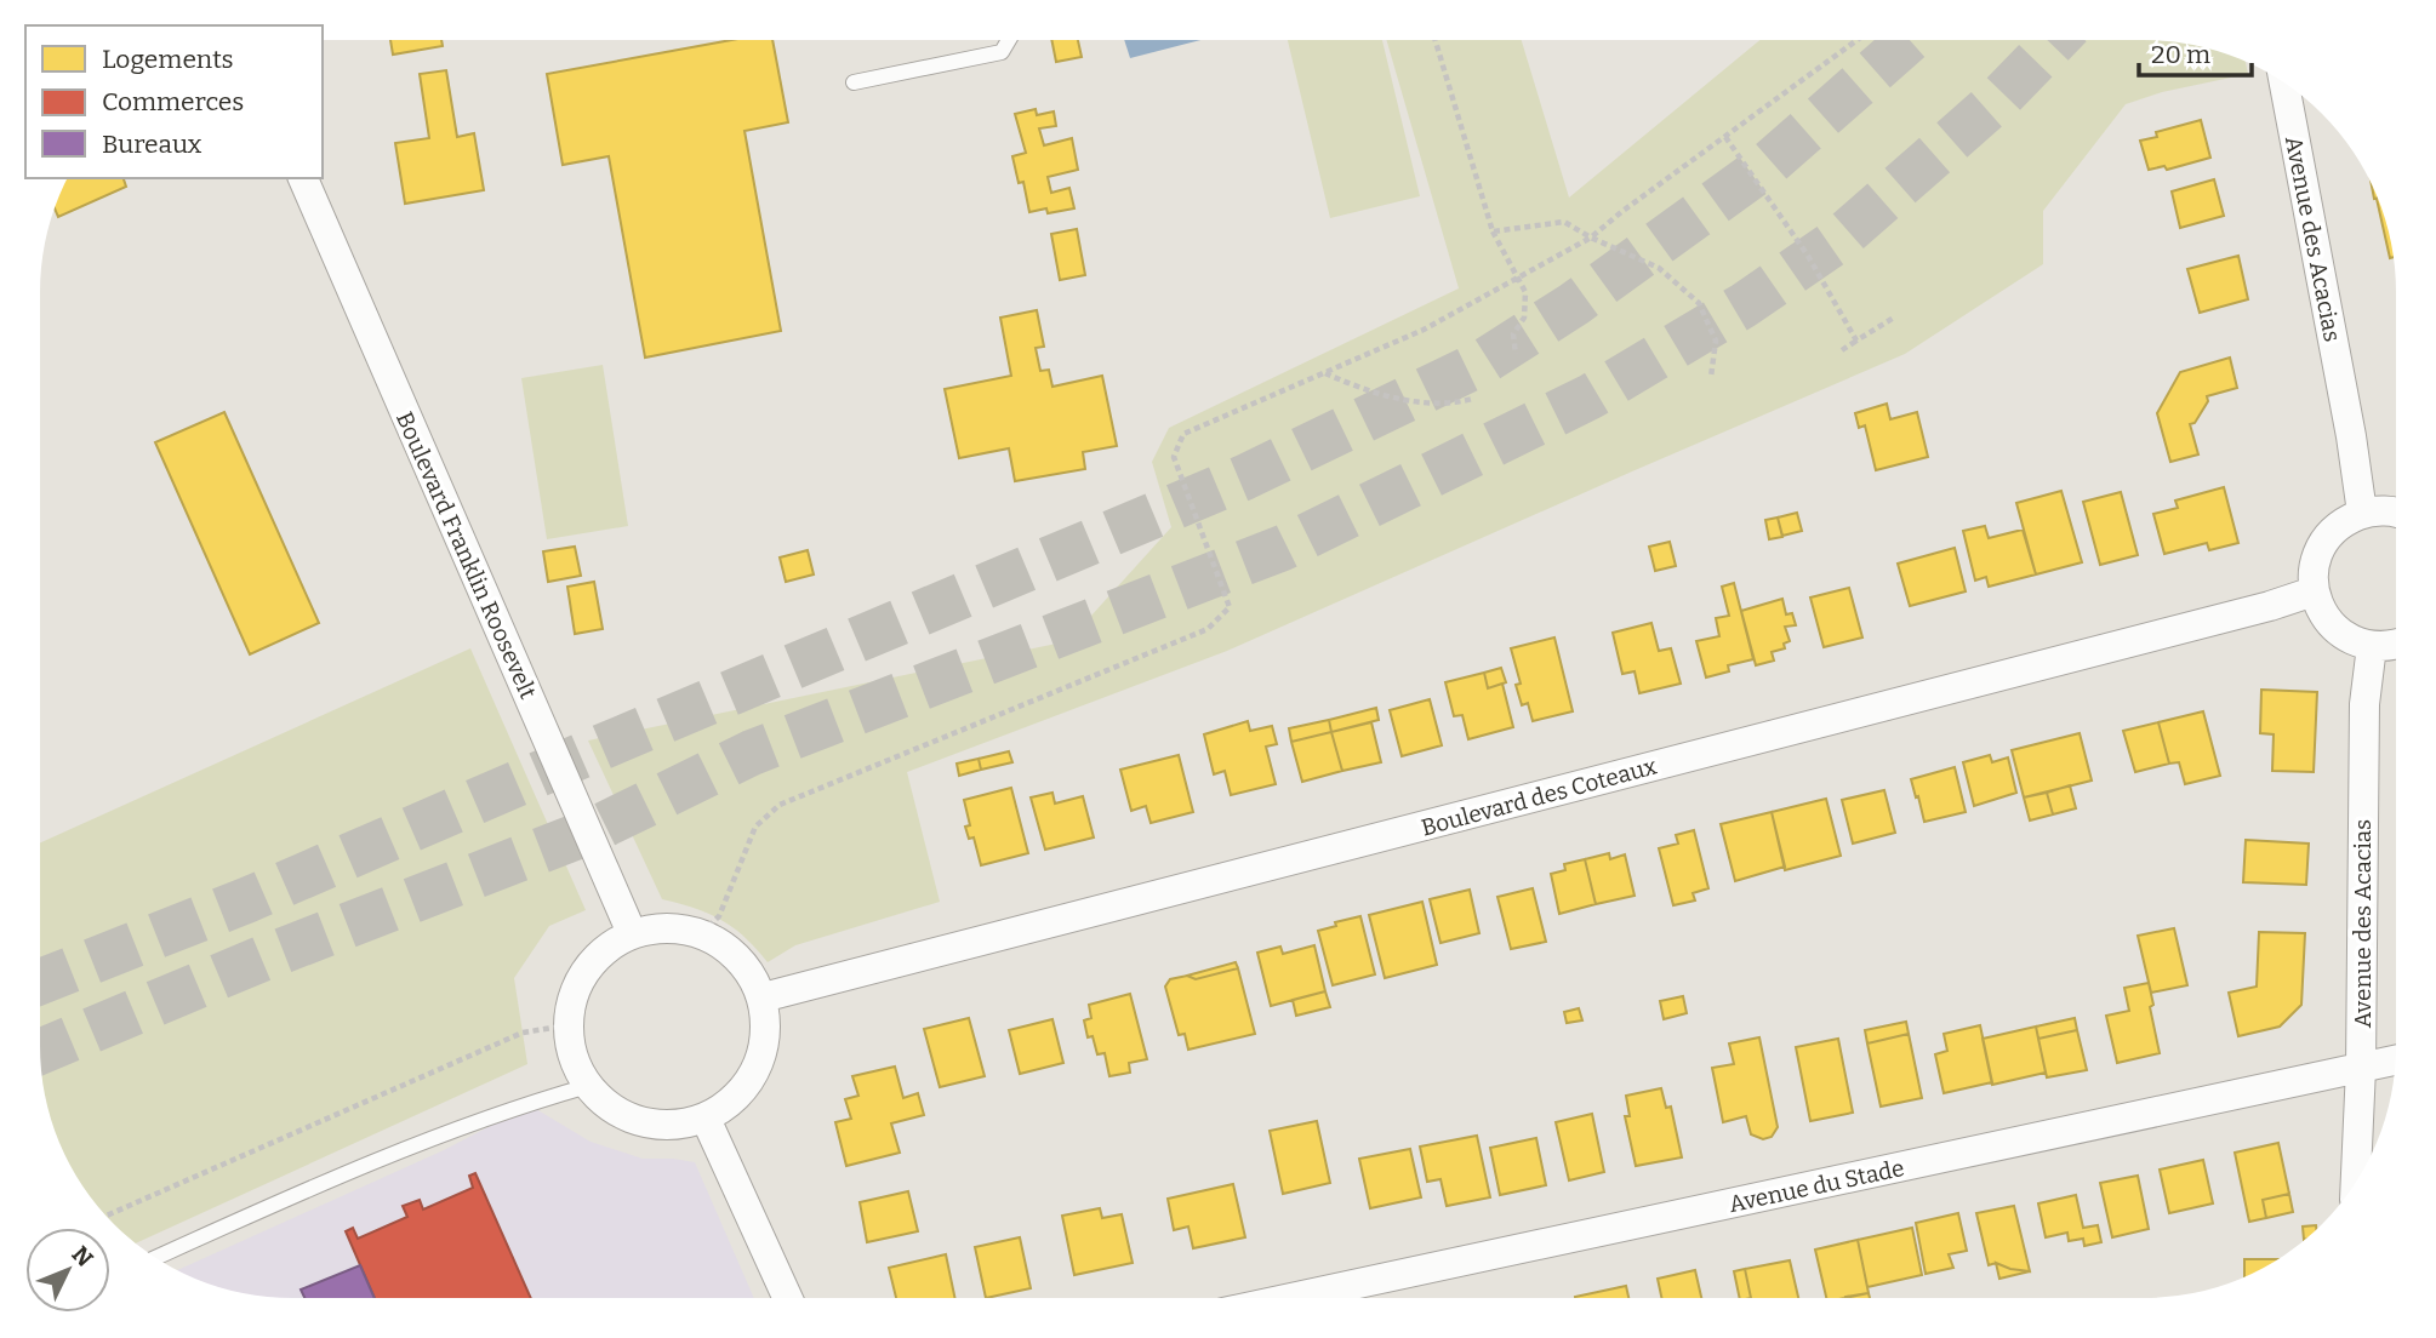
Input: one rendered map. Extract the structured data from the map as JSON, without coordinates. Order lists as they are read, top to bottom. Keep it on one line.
{"streets":{"street":["Avenue des Acacias","Boulevard Franklin Roosevelt","Boulevard des Coteaux","Avenue du Stade"]},"crossings":[["Avenue des Acacias","Avenue du Stade"],["Boulevard Franklin Roosevelt","Boulevard des Coteaux"]],"legend":["Logements","Commerces","Bureaux"],"scale_bar":"20 m","north":"top right"}
